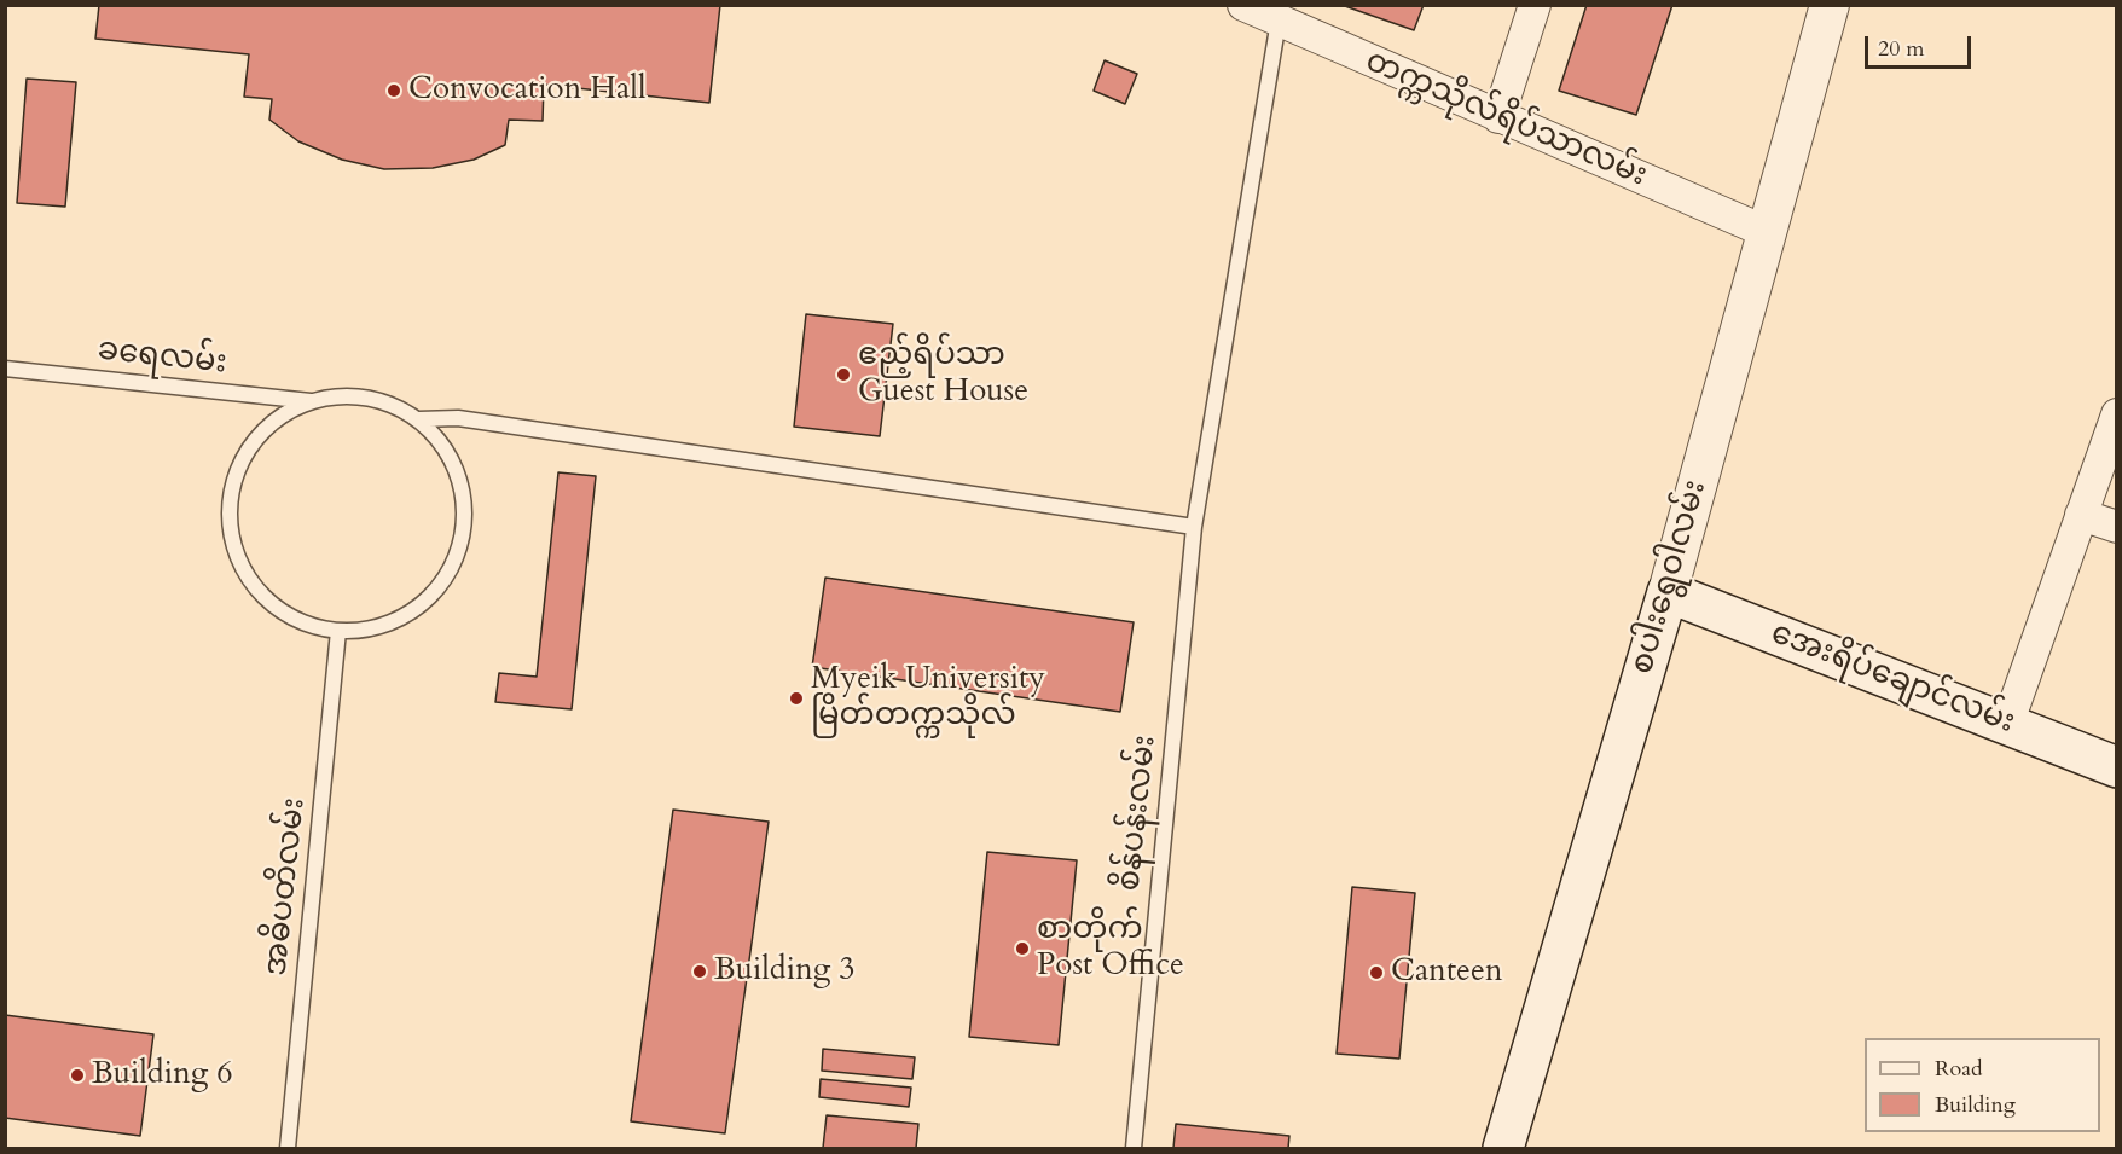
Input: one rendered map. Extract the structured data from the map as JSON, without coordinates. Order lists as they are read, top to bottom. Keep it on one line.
{"streets":{"main road":["စပါးရွေဝါလမ်း","အေးရိပ်ချောင်လမ်း"],"street":["တက္ကသိုလ်ရိပ်သာလမ်း"],"lane":["ခရေလမ်း","စိန်ပန်းလမ်း","အဓိပတိလမ်း"]},"crossings":[["တက္ကသိုလ်ရိပ်သာလမ်း","စပါးရွေဝါလမ်း"],["တက္ကသိုလ်ရိပ်သာလမ်း","စိန်ပန်းလမ်း"],["ခရေလမ်း","အဓိပတိလမ်း"],["စပါးရွေဝါလမ်း","အေးရိပ်ချောင်လမ်း"]],"places":["Convocation Hall","ဧည့်ရိပ်သာ Guest House","Myeik University မြိတ်တက္ကသိုလ်","စာတိုက် Post Office","Building 3","Canteen","Building 6"],"legend":["Road","Building"],"scale_bar":"20 m"}
